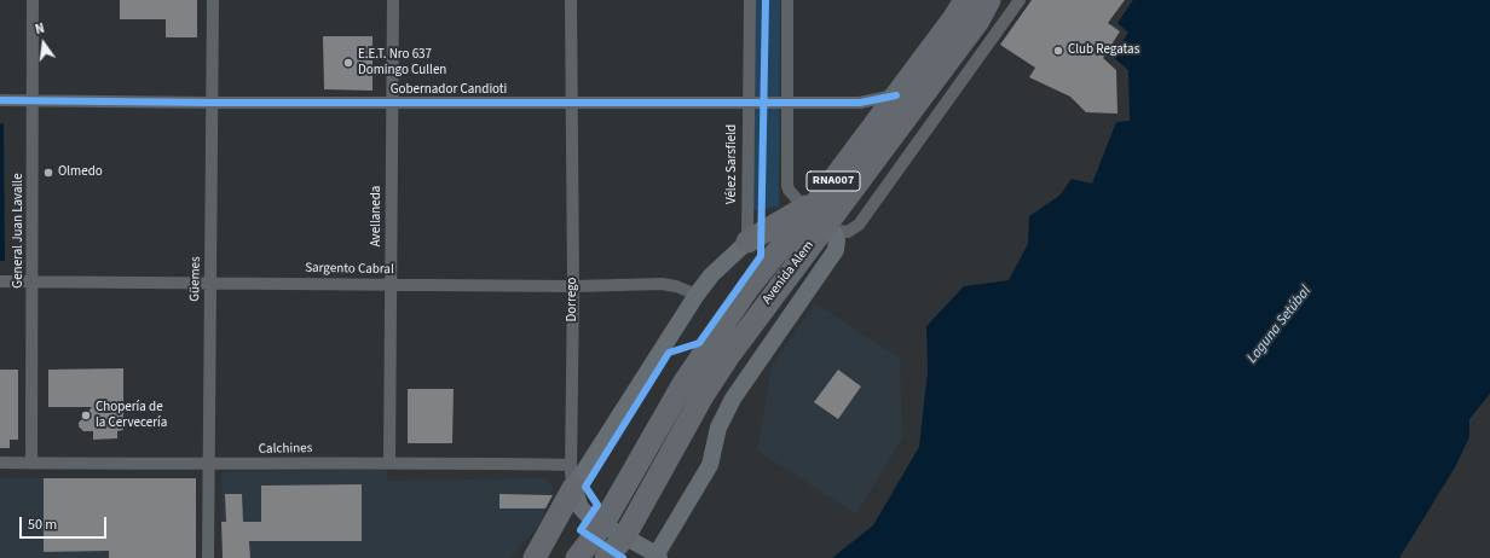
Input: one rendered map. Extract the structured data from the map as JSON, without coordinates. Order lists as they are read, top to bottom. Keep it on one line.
{"streets":{"highway":["RNA007","Avenida Alem"],"street":["Gobernador Candioti","Vélez Sarsfield","Avellaneda","General Juan Lavalle","Sargento Cabral","Güemes","Dorrego","Calchines"]},"crossings":[["Gobernador Candioti","Vélez Sarsfield"],["Gobernador Candioti","Avellaneda"],["Gobernador Candioti","General Juan Lavalle"],["Gobernador Candioti","Avenida Alem"],["Gobernador Candioti","Güemes"],["Gobernador Candioti","Dorrego"],["RNA007","Avenida Alem"],["Avellaneda","Sargento Cabral"],["Avellaneda","Calchines"],["General Juan Lavalle","Sargento Cabral"],["General Juan Lavalle","Calchines"],["Sargento Cabral","Güemes"],["Sargento Cabral","Dorrego"],["Avenida Alem","Dorrego"],["Güemes","Calchines"],["Dorrego","Calchines"]],"water":["Laguna Setúbal"],"places":["Club Regatas","E.E.T. Nro 637 Domingo Cullen","Olmedo","Chopería de la Cervecería"],"scale_bar":"50 m","north":"top"}
